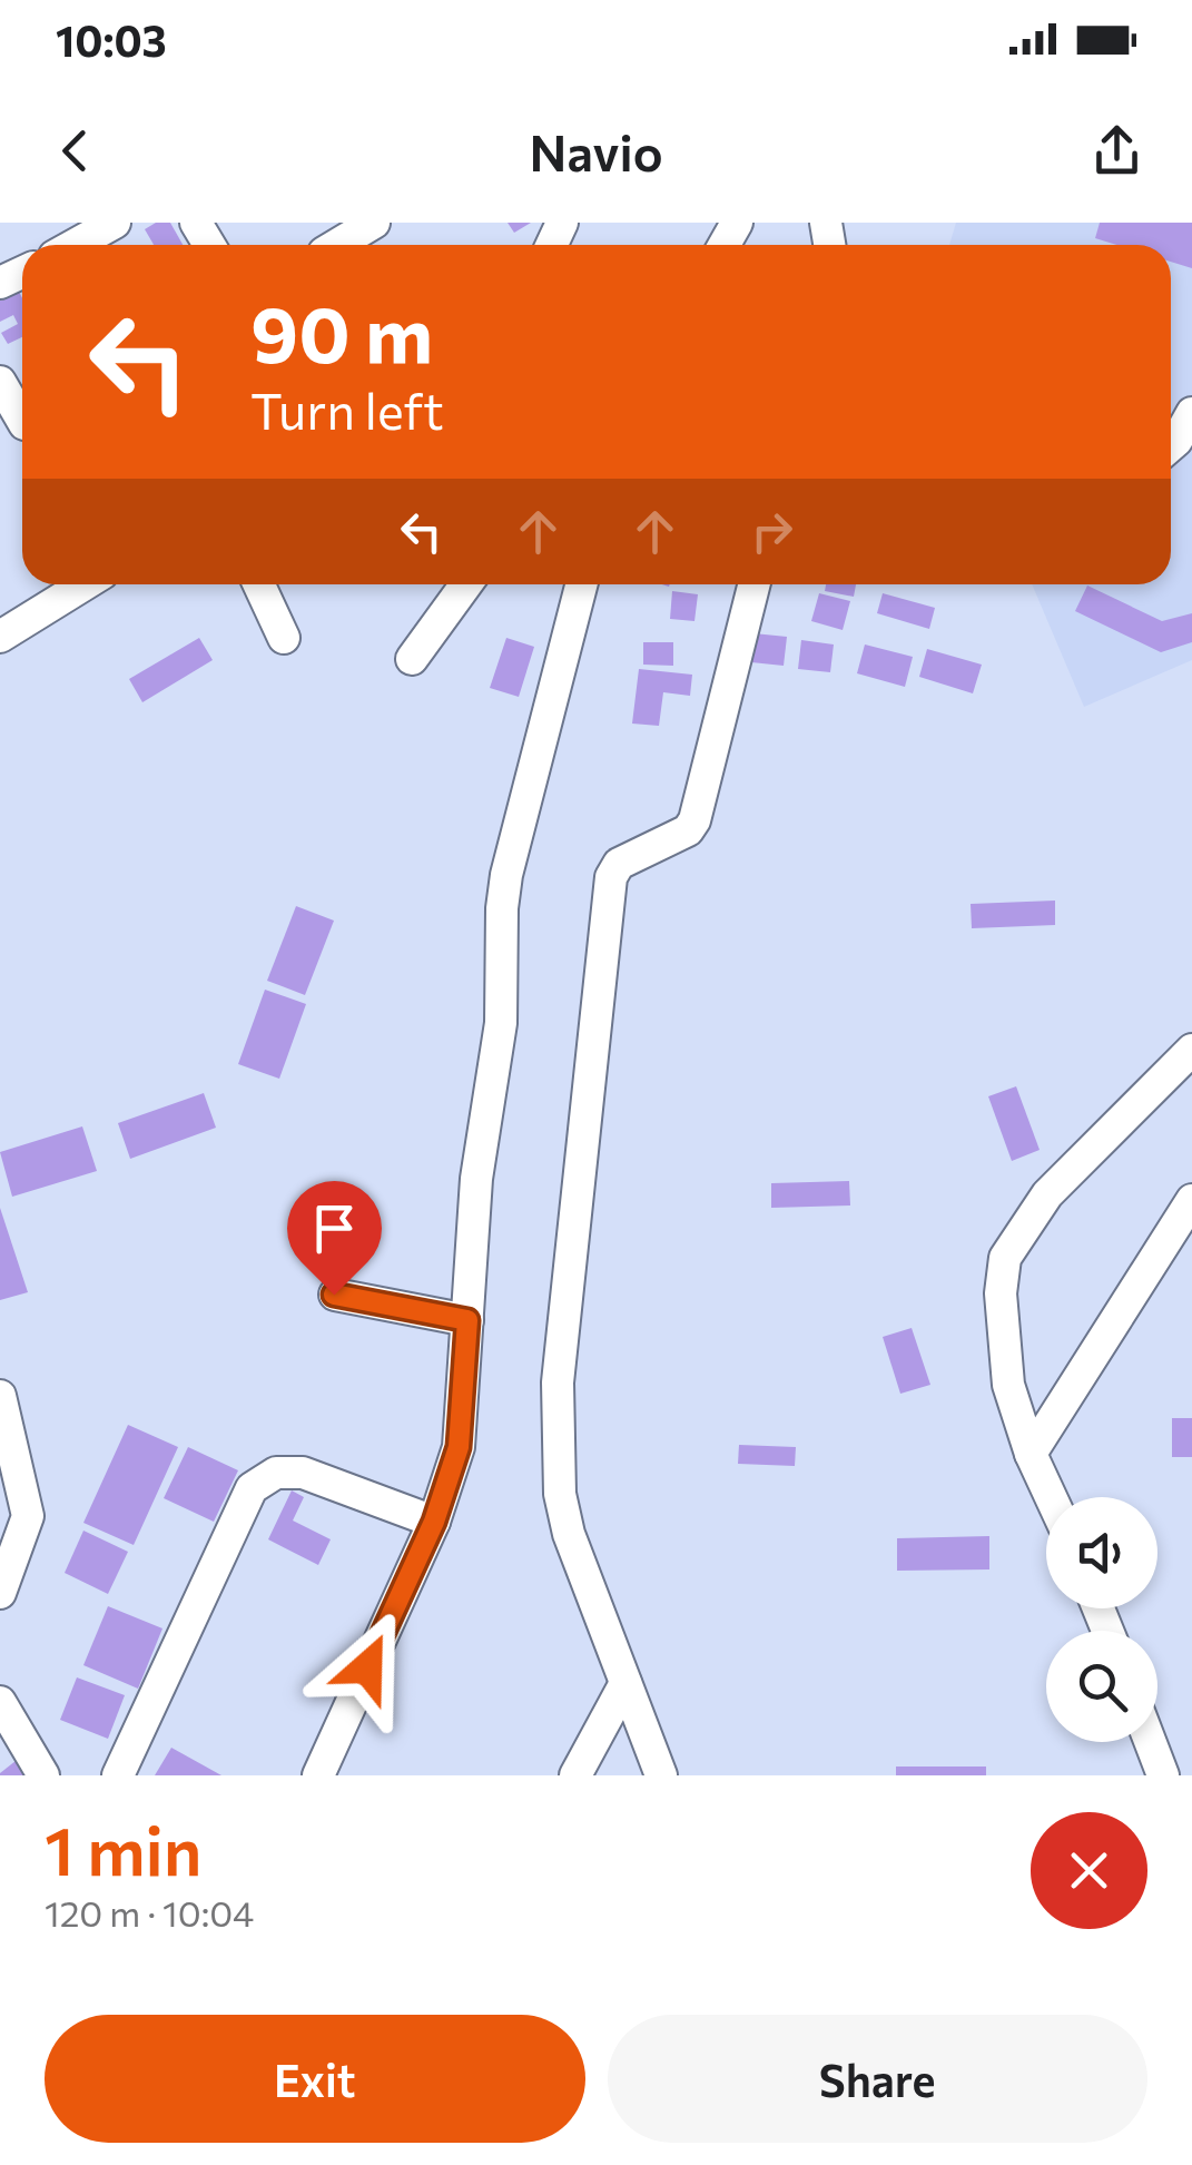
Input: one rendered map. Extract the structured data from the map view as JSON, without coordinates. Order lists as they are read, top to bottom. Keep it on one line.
{"page":{"status":"10:03","header":"Navio","turn":["90 m","Turn left"],"heading":["1 min","120 m · 10:04"],"buttons":["Exit","Share"]}}
